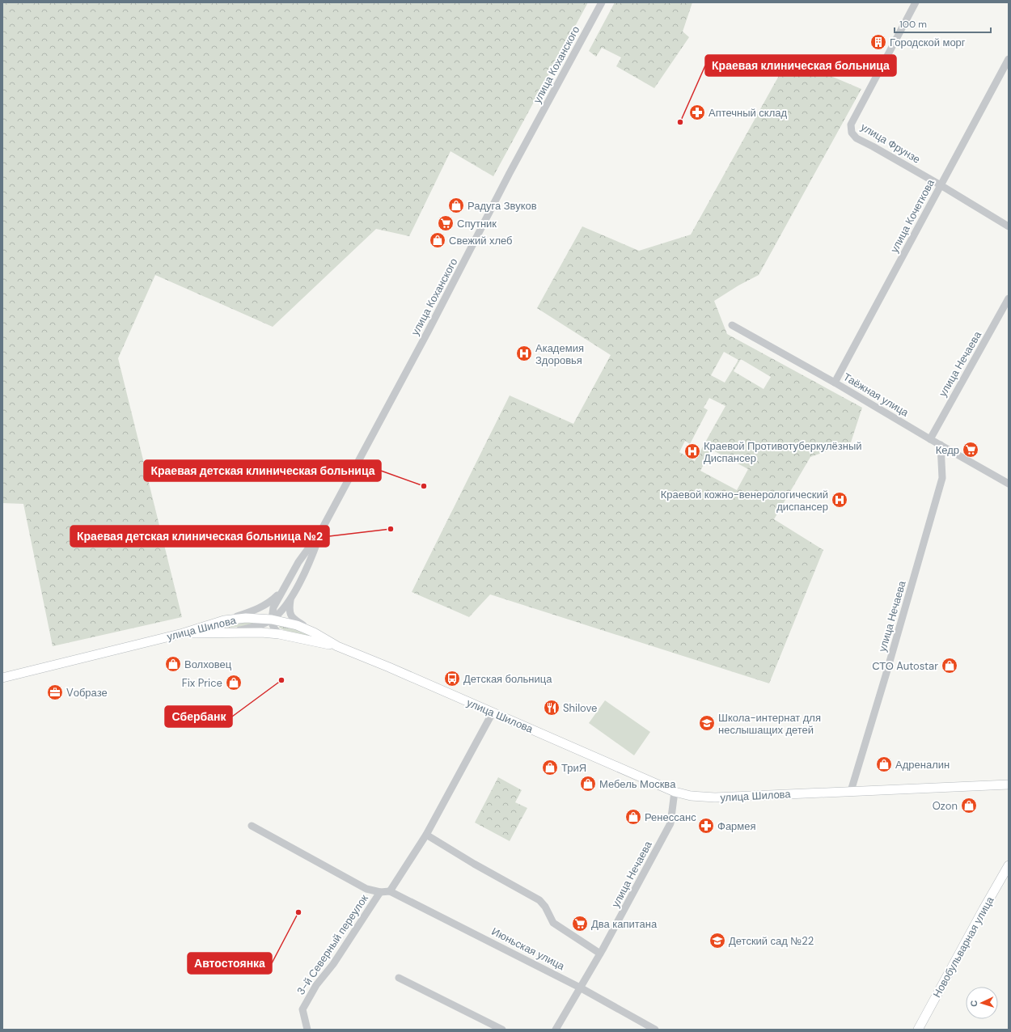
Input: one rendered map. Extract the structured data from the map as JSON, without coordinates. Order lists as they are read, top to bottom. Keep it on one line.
{"streets":{"main road":["улица Шилова","Новобульварная улица"],"street":["улица Коханского","улица Фрунзе","улица Кочеткова","улица Нечаева","Таёжная улица","3-й Северный переулок","Июньская улица"]},"crossings":[["улица Фрунзе","улица Кочеткова"],["улица Кочеткова","Таёжная улица"],["улица Нечаева","Таёжная улица"],["улица Нечаева","улица Шилова"],["улица Нечаева","Июньская улица"],["3-й Северный переулок","Июньская улица"]],"places":{"building":["Городской морг"],"pharmacy":["Аптечный склад","Фармея"],"other":["Краевая клиническая больница","Краевая детская клиническая больница","Краевая детская клиническая больница №2","Сбербанк","Автостоянка"],"shop":["Радуга Звуков","Свежий хлеб","Волховец","СТО Autostar","Fix Price","Адреналин","ТриЯ","Мебель Москва","Ozon","Ренессанс"],"supermarket":["Спутник","Кедр","Два капитана"],"hospital":["Академия Здоровья","Краевой Противотуберкулёзный Диспансер","Краевой кожно-венерологический диспансер"],"bus stop":["Детская больница"],"office":["Vобразе"],"restaurant":["Shilove"],"school or university":["Школа-интернат для неслышащих детей","Детский сад №22"]},"scale_bar":"100 m","north":"left"}
